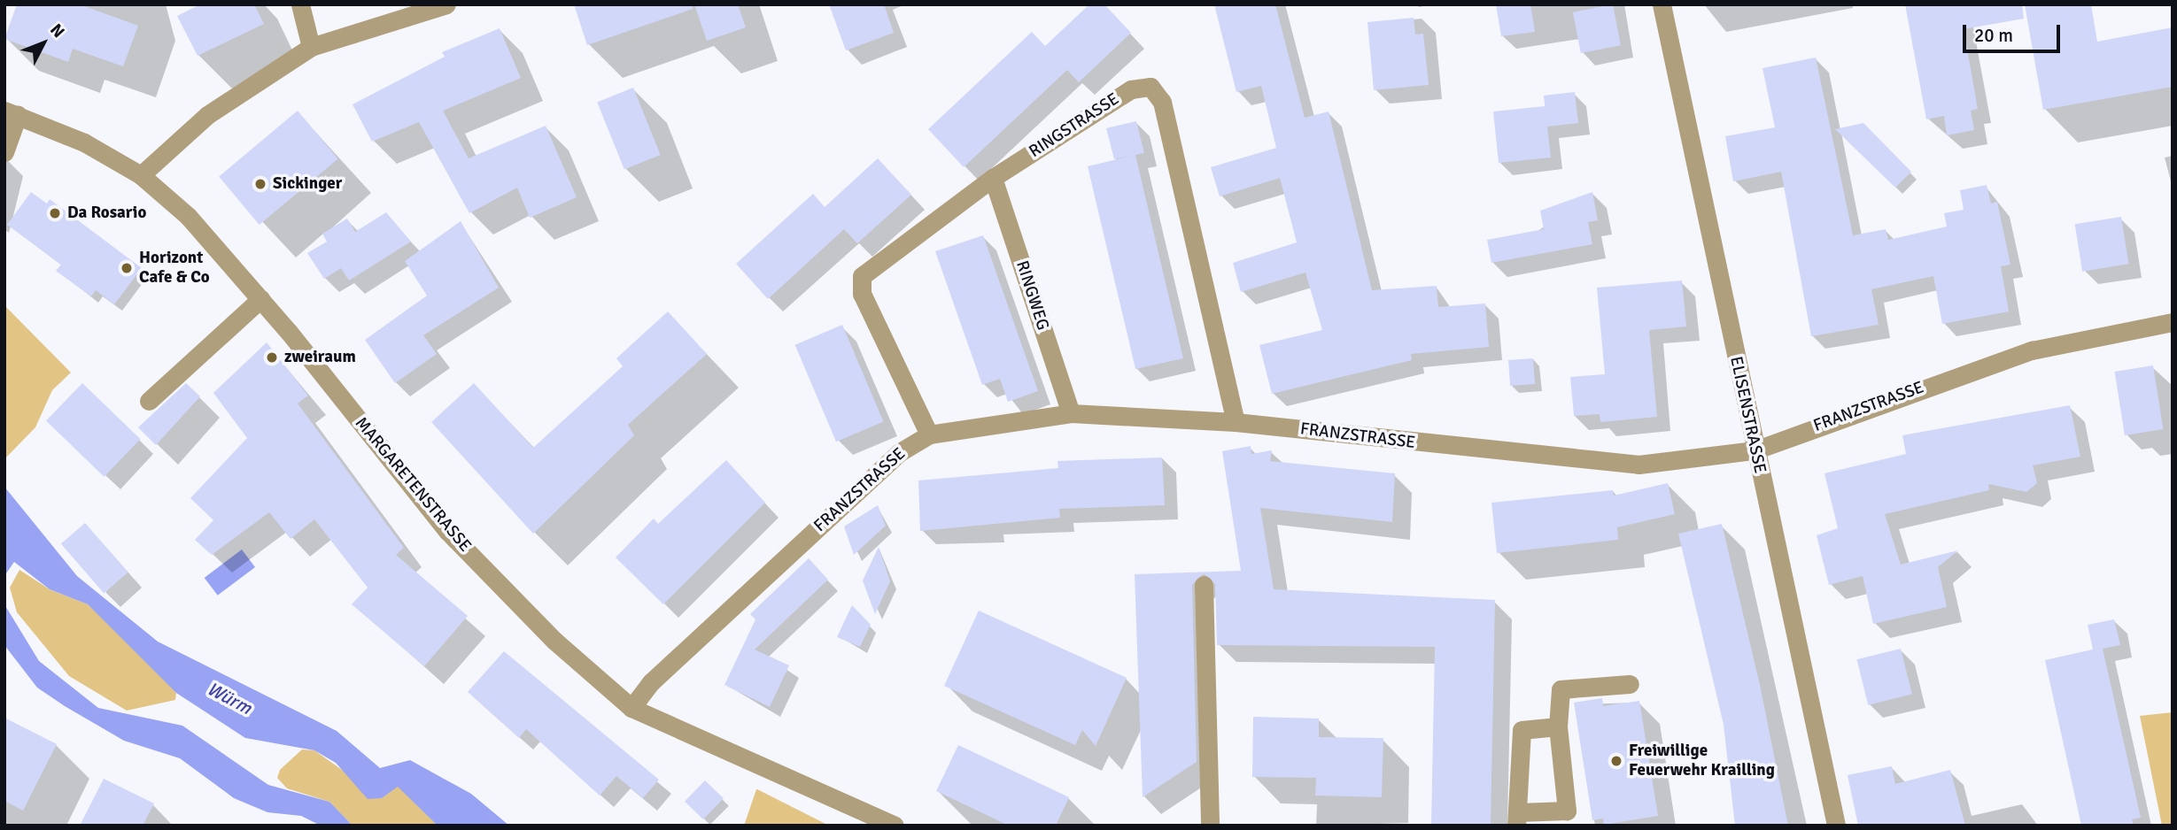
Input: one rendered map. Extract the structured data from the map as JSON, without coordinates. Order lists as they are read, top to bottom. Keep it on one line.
{"streets":{"street":["RINGSTRASSE","RINGWEG","FRANZSTRASSE","ELISENSTRASSE","MARGARETENSTRASSE"]},"crossings":[["RINGSTRASSE","RINGWEG"],["RINGSTRASSE","FRANZSTRASSE"],["RINGWEG","FRANZSTRASSE"],["FRANZSTRASSE","ELISENSTRASSE"],["FRANZSTRASSE","MARGARETENSTRASSE"]],"water":["Würm"],"places":["Sickinger","Da Rosario","Horizont Cafe & Co","zweiraum","Freiwillige Feuerwehr Krailling"],"scale_bar":"20 m","north":"top right"}
